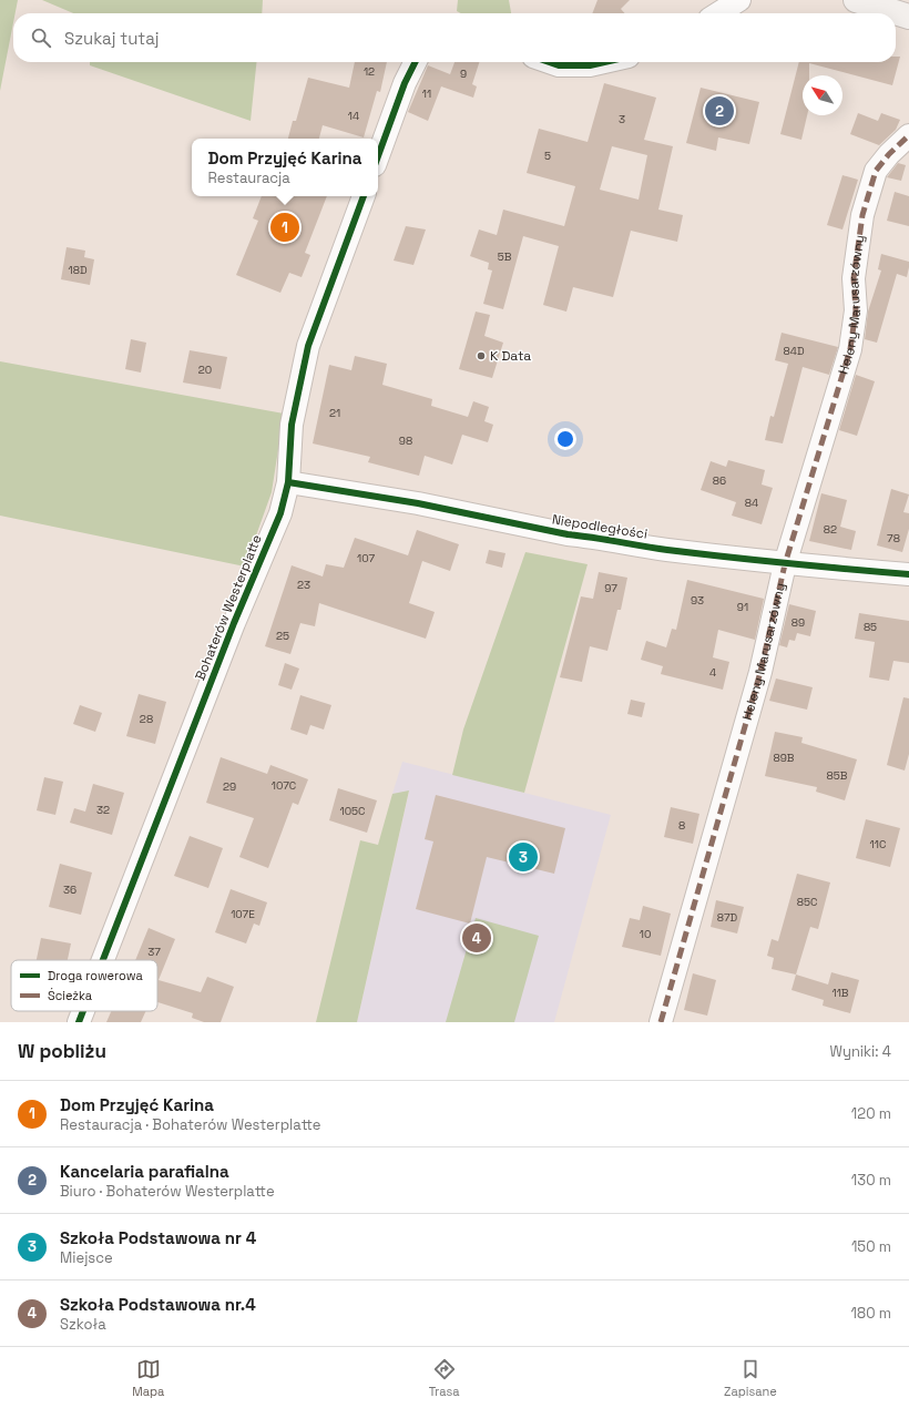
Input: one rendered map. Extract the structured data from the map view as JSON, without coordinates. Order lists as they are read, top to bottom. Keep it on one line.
{"streets":{"street":["Heleny Marusarzówny","Niepodległości","Bohaterów Westerplatte"]},"crossings":[["Heleny Marusarzówny","Niepodległości"],["Niepodległości","Bohaterów Westerplatte"]],"places":["K Data"],"house_numbers":["12","9","11","14","3","5","5B","18D","84D","20","21","98","86","84","82","78","107","23","97","93","91","89","85","25","4","28","89B","85B","107C","29","32","105C","8","11C","36","85C","107E","87D","10","37","11B"],"legend":["Droga rowerowa","Ścieżka"],"north":"top left","page":{"search":"Szukaj tutaj","pins":["2","1","3","4"],"popup":["Dom Przyjęć Karina","Restauracja"],"heading":["W pobliżu","Wyniki: 4"],"list":[{"mark":"1","name":"Dom Przyjęć Karina","note":"Restauracja · Bohaterów Westerplatte","value":"120 m"},{"mark":"2","name":"Kancelaria parafialna","note":"Biuro · Bohaterów Westerplatte","value":"130 m"},{"mark":"3","name":"Szkoła Podstawowa nr 4","note":"Miejsce","value":"150 m"},{"mark":"4","name":"Szkoła Podstawowa nr.4","note":"Szkoła","value":"180 m"}],"nav":["Mapa","Trasa","Zapisane"]}}
